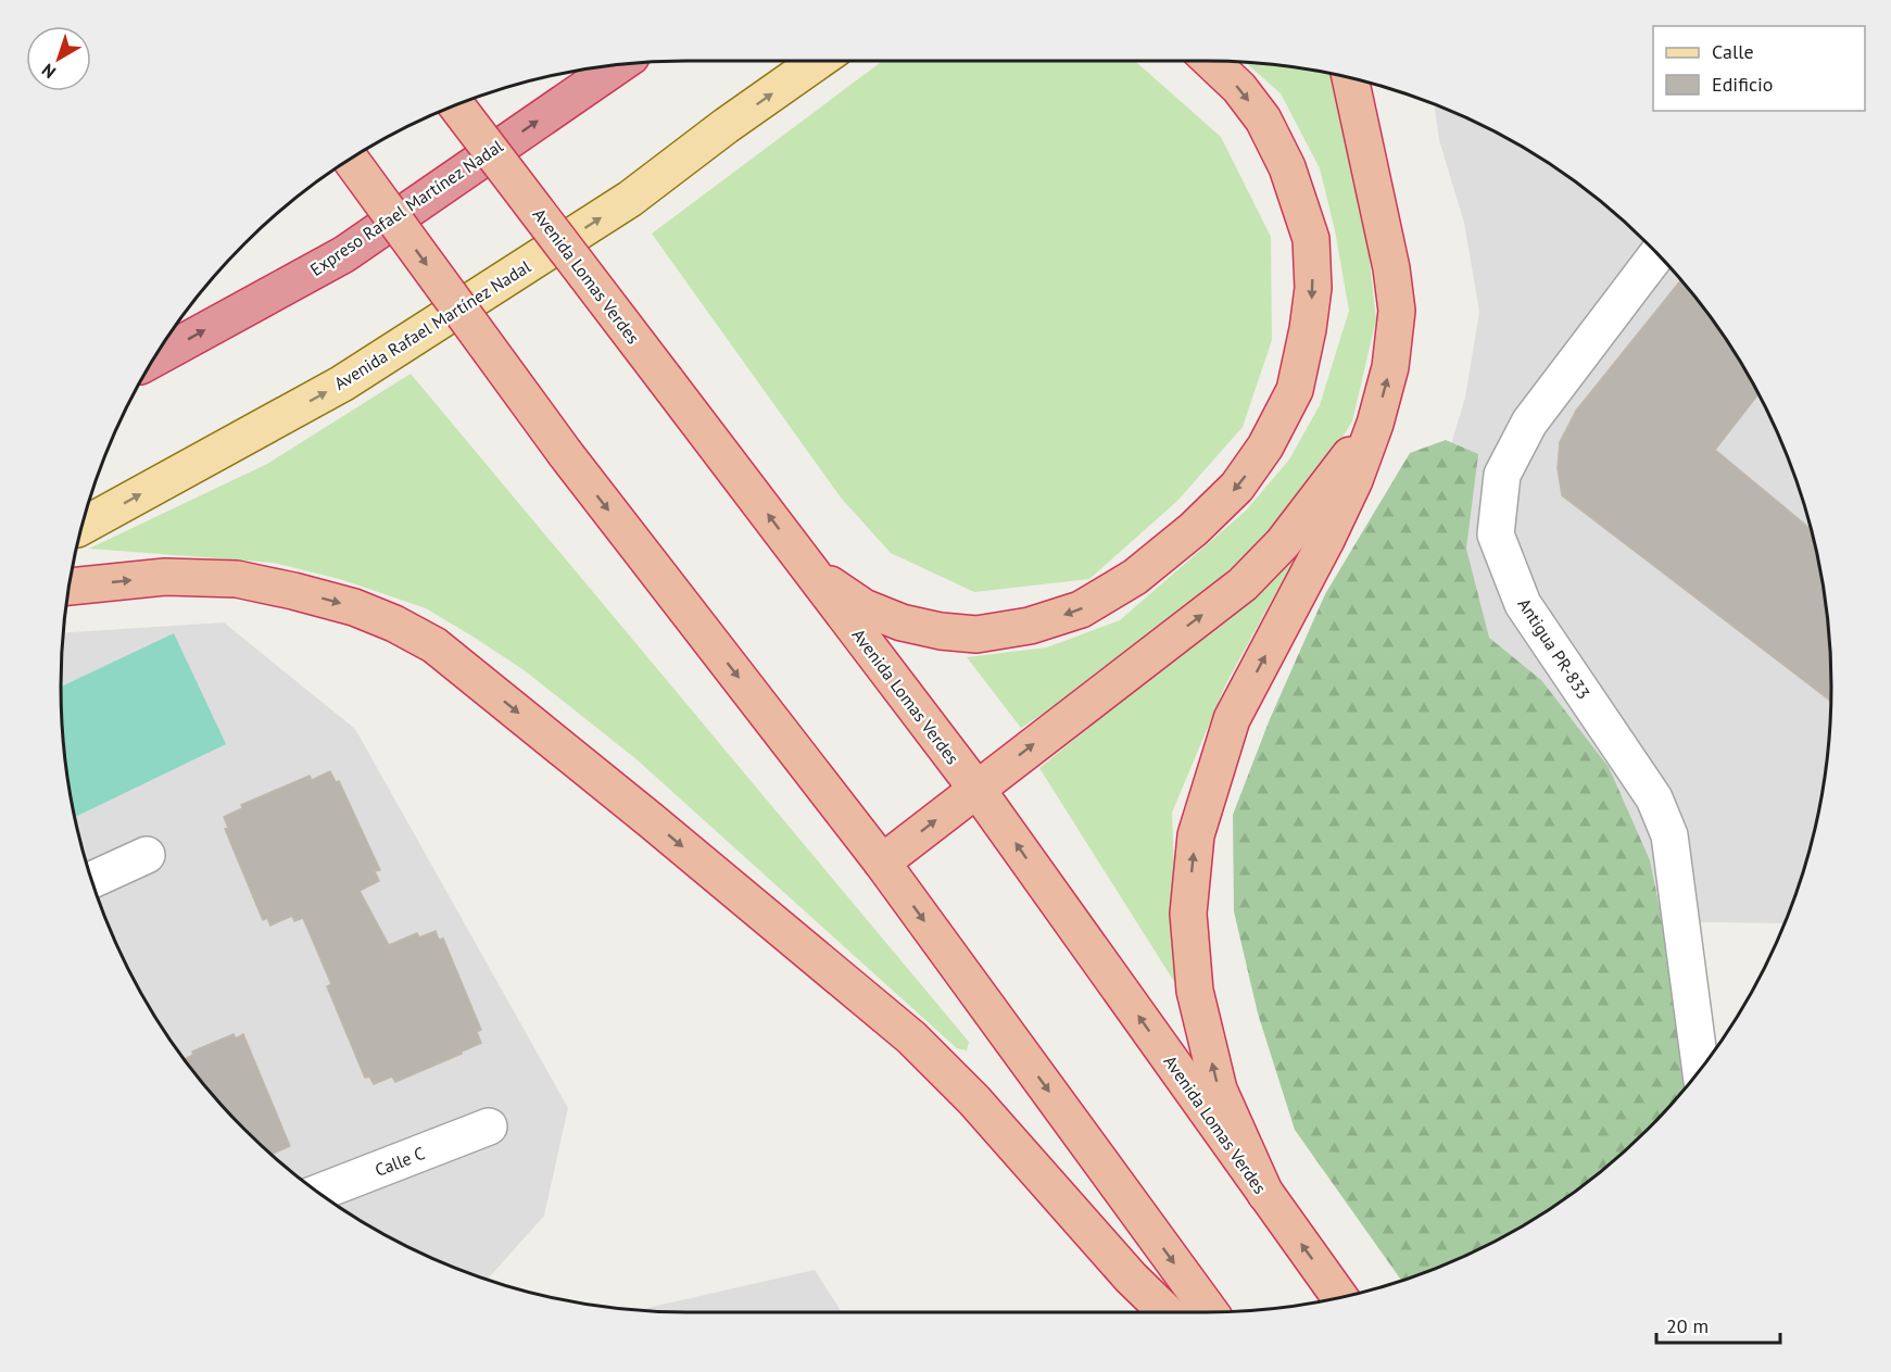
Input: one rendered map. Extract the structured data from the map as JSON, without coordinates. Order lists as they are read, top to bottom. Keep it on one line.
{"streets":{"highway":["Expreso Rafael Martínez Nadal","Avenida Lomas Verdes"],"main road":["Avenida Rafael Martínez Nadal"],"street":["Antigua PR-833","Calle C"]},"one_way":["Expreso Rafael Martínez Nadal","Avenida Rafael Martínez Nadal"],"legend":["Calle","Edificio"],"scale_bar":"20 m","north":"bottom left"}
